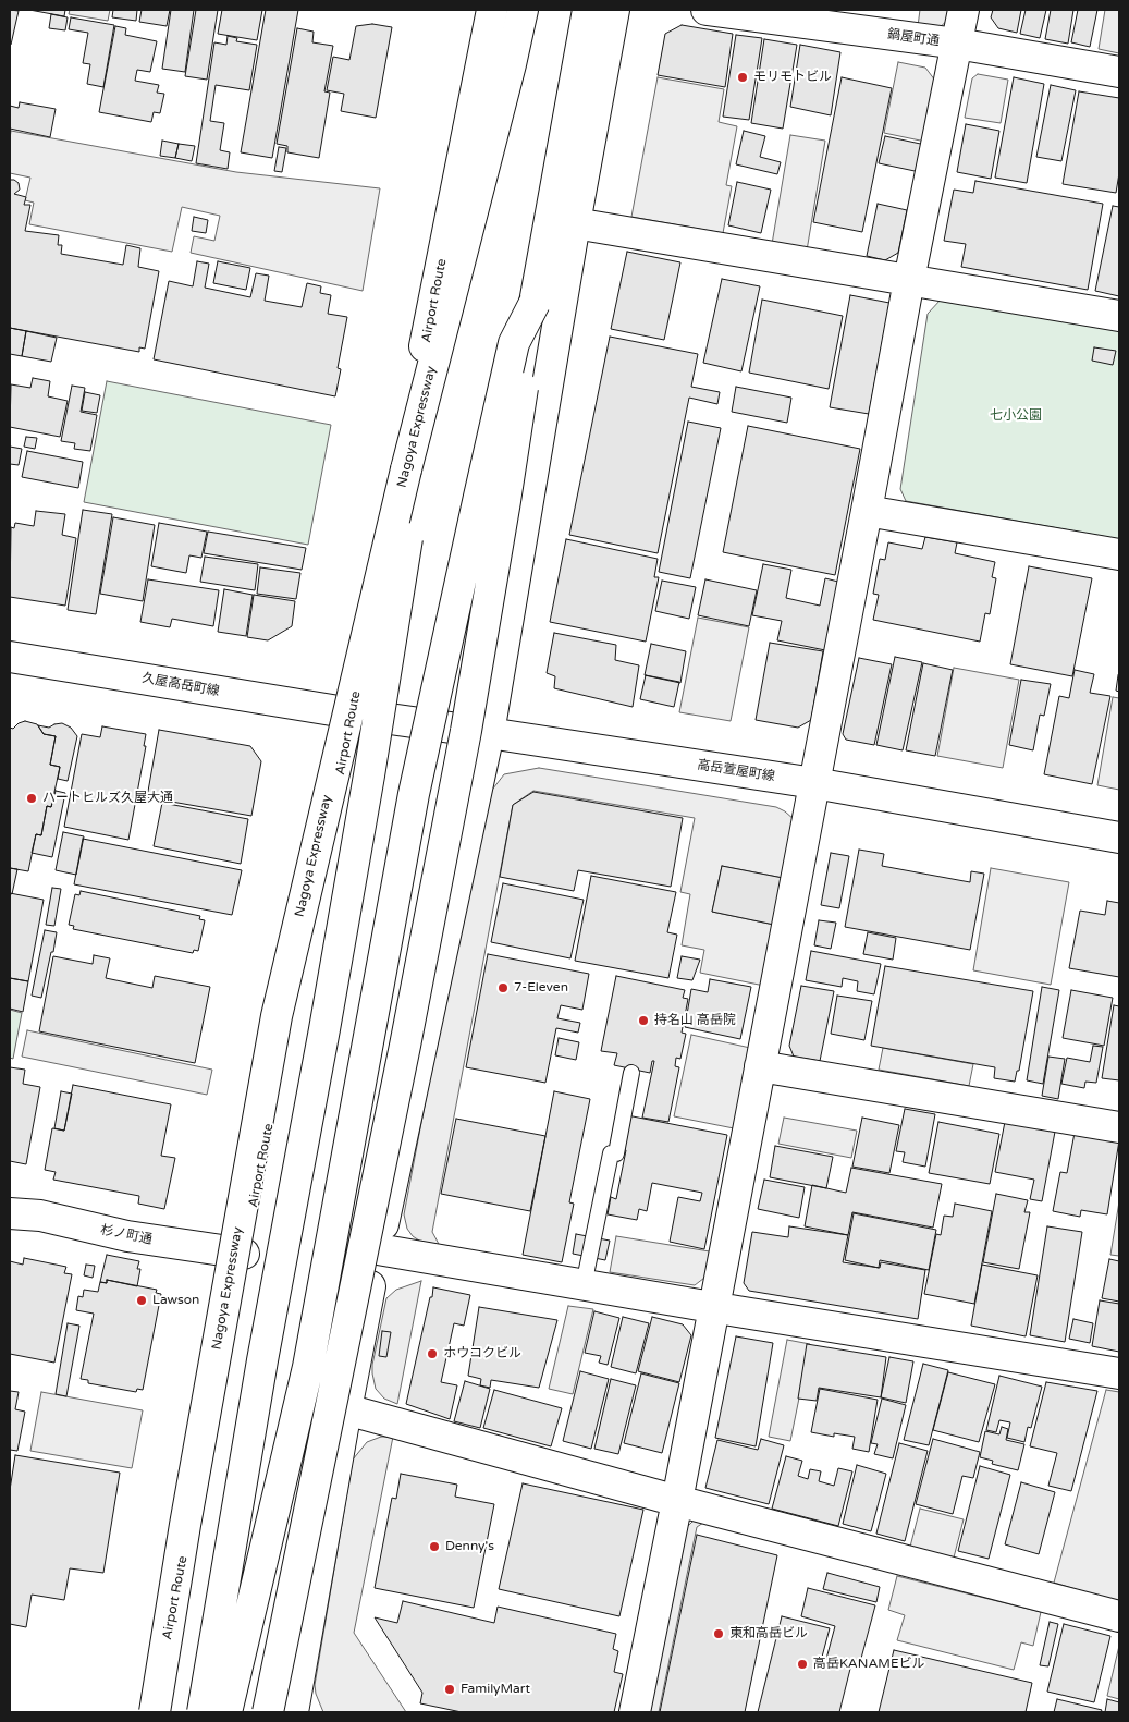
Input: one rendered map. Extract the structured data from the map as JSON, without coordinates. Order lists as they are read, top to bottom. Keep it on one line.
{"streets":{"main road":["鍋屋町通","Airport Route","Nagoya Expressway","久屋高岳町線","高岳萱屋町線","杉ノ町通"]},"crossings":[["Airport Route","Nagoya Expressway"],["Airport Route","久屋高岳町線"],["Airport Route","高岳萱屋町線"],["Airport Route","杉ノ町通"],["久屋高岳町線","高岳萱屋町線"]],"parks":["七小公園"],"places":["モリモトビル","ハートヒルズ久屋大通","7-Eleven","持名山 高岳院","Lawson","ホウコクビル","Denny's","東和高岳ビル","高岳KANAMEビル","FamilyMart"]}
